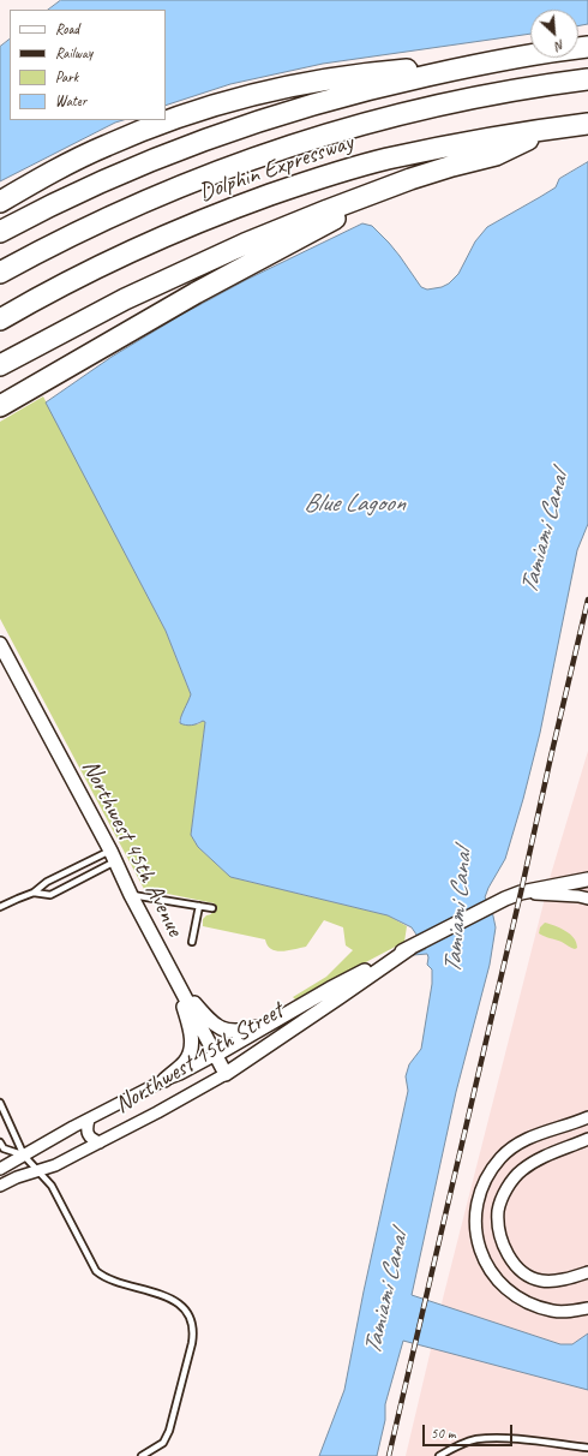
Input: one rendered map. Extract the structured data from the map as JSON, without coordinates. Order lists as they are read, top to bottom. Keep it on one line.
{"streets":{"highway":["Dolphin Expressway"],"street":["Northwest 45th Avenue","Northwest 15th Street"]},"crossings":[["Northwest 45th Avenue","Northwest 15th Street"]],"water":["Blue Lagoon","Tamiami Canal"],"legend":["Road","Railway","Park","Water"],"scale_bar":"50 m","north":"bottom right"}
